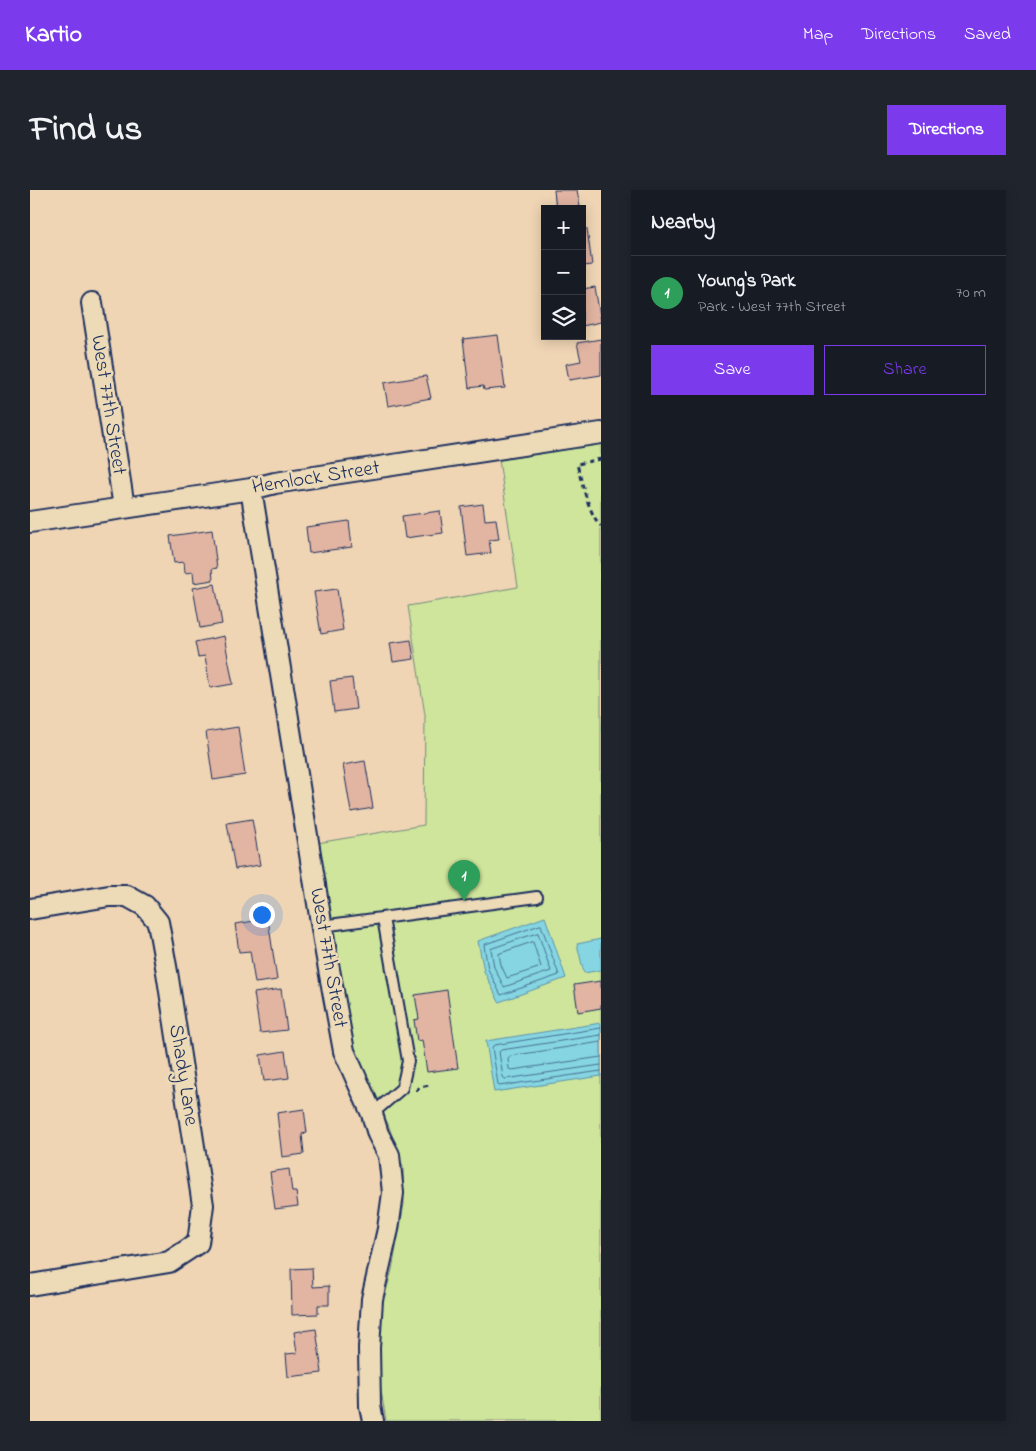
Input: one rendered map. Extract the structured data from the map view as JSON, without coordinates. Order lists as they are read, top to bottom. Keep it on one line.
{"streets":{"street":["West 77th Street","Hemlock Street","Shady Lane"]},"crossings":[["West 77th Street","Hemlock Street"]],"page":{"header":"Kartio","nav":["Map","Directions","Saved"],"title":"Find us","buttons":["Directions",["Save","Share"]],"heading":"Nearby","map_buttons":["+","−"],"list":[{"mark":"1","name":"Young's Park","note":"Park · West 77th Street","value":"70 m"}],"pins":"1"}}
